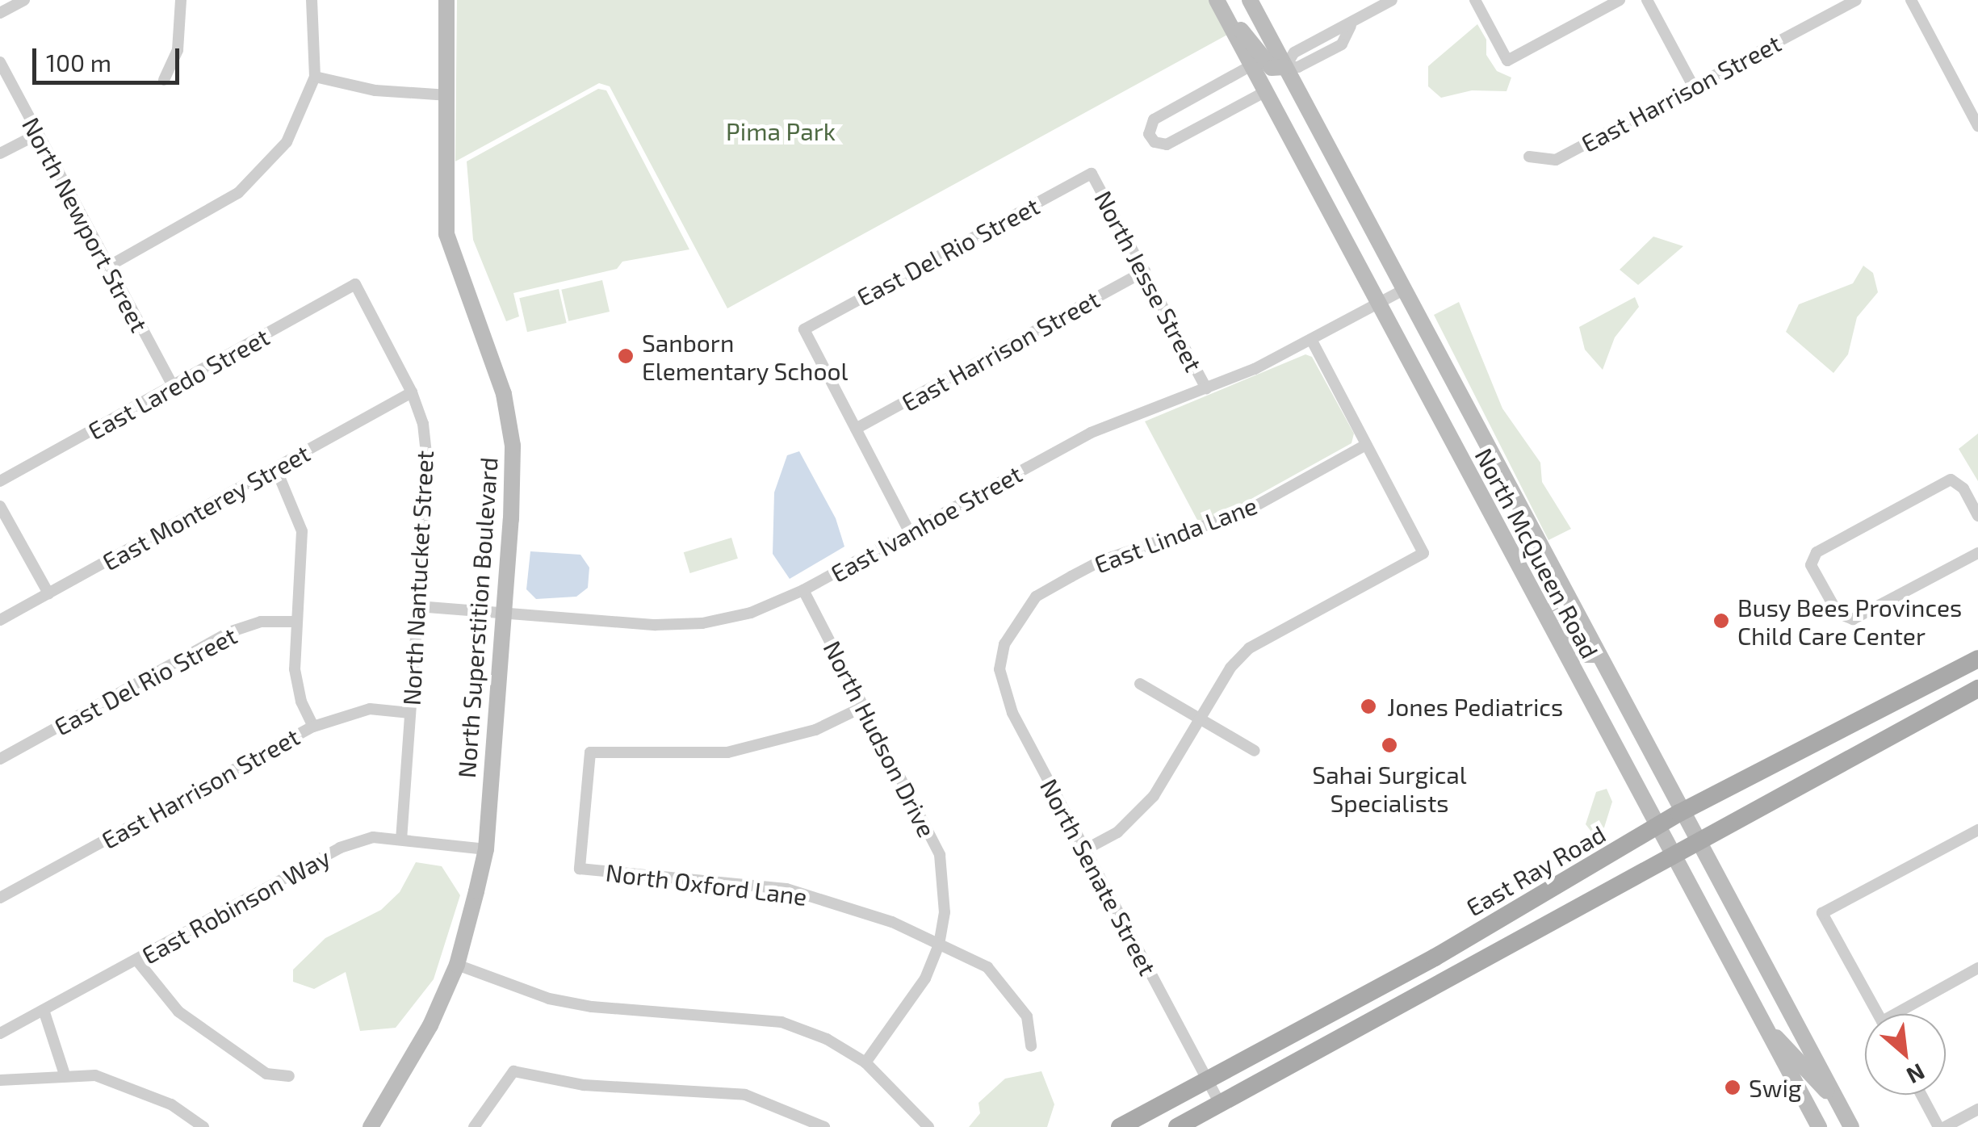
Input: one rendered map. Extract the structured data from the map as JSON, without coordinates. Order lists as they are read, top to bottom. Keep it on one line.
{"streets":{"main road":["North McQueen Road","North Superstition Boulevard","East Ray Road"],"street":["East Harrison Street","North Newport Street","East Del Rio Street","North Jesse Street","East Laredo Street","East Monterey Street","East Ivanhoe Street","East Linda Lane","North Nantucket Street","North Hudson Drive","North Senate Street","North Oxford Lane","East Robinson Way"]},"crossings":[["East Harrison Street","East Del Rio Street"],["East Harrison Street","North Jesse Street"],["East Harrison Street","North Nantucket Street"],["North Newport Street","East Laredo Street"],["East Del Rio Street","North Jesse Street"],["North Jesse Street","East Ivanhoe Street"],["East Laredo Street","North Nantucket Street"],["East Monterey Street","North Nantucket Street"],["East Ivanhoe Street","North McQueen Road"],["East Ivanhoe Street","North Nantucket Street"],["East Ivanhoe Street","North Superstition Boulevard"],["East Ivanhoe Street","North Hudson Drive"],["East Linda Lane","North Senate Street"],["North McQueen Road","East Ray Road"],["North Nantucket Street","East Robinson Way"],["North Superstition Boulevard","East Robinson Way"],["North Hudson Drive","North Oxford Lane"],["East Ray Road","North Senate Street"]],"parks":["Pima Park"],"places":["Sanborn Elementary School","Busy Bees Provinces Child Care Center","Jones Pediatrics","Sahai Surgical Specialists","Swig"],"scale_bar":"100 m","north":"bottom right"}
